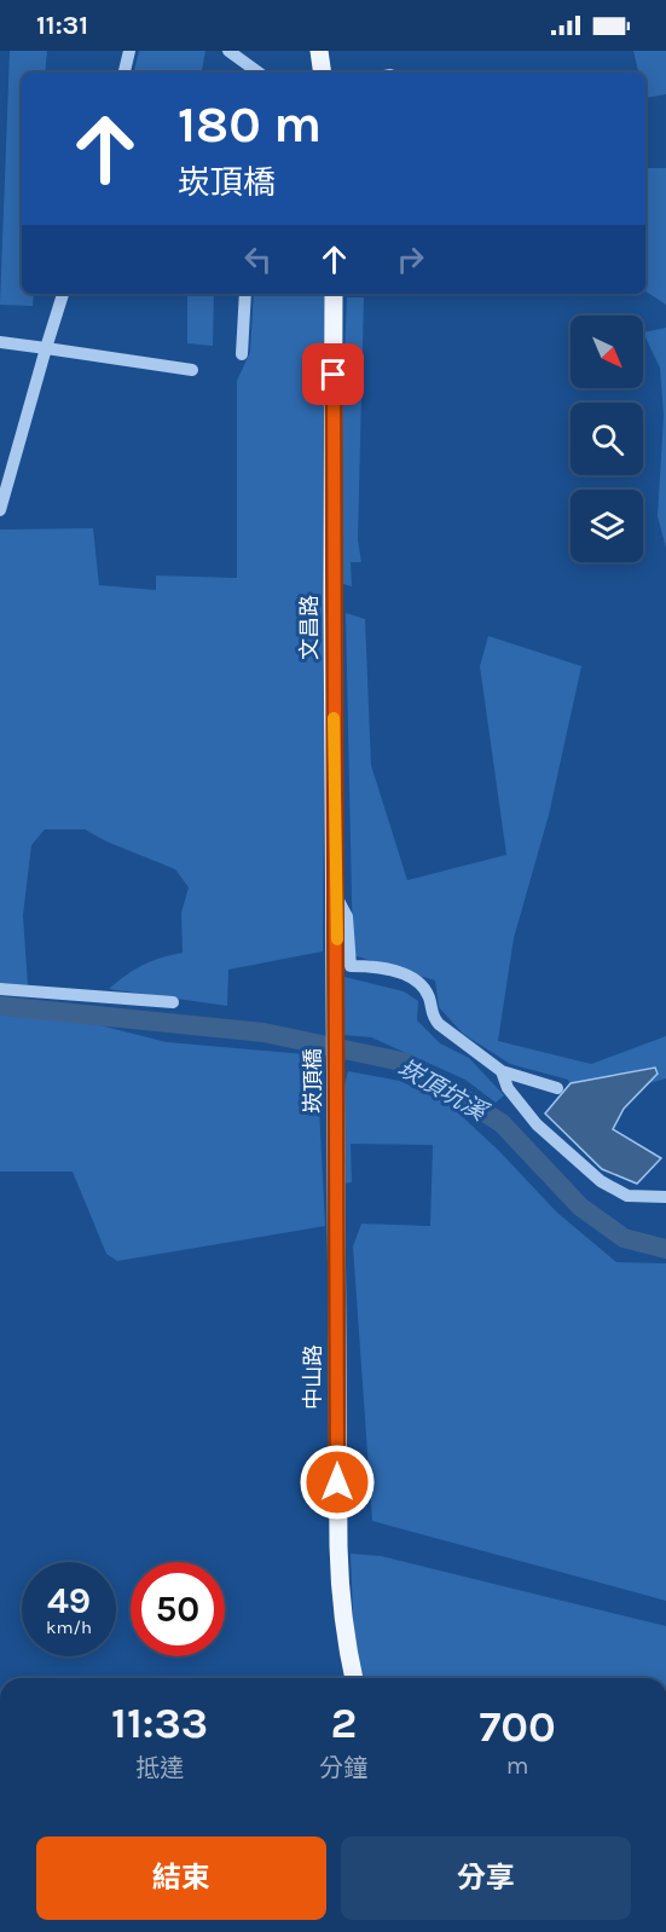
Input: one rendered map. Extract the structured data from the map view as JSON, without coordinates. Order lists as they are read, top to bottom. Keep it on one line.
{"streets":{"main road":["文昌路","崁頂橋","中山路"]},"crossings":[["文昌路","崁頂橋"],["崁頂橋","中山路"]],"water":["崁頂坑溪"],"north":"bottom right","page":{"status":"11:31","turn":["180 m","崁頂橋"],"speed":"49 km/h","limit":"50","eta":["11:33","抵達","2","分鐘","700","m"],"buttons":["結束","分享"]}}
